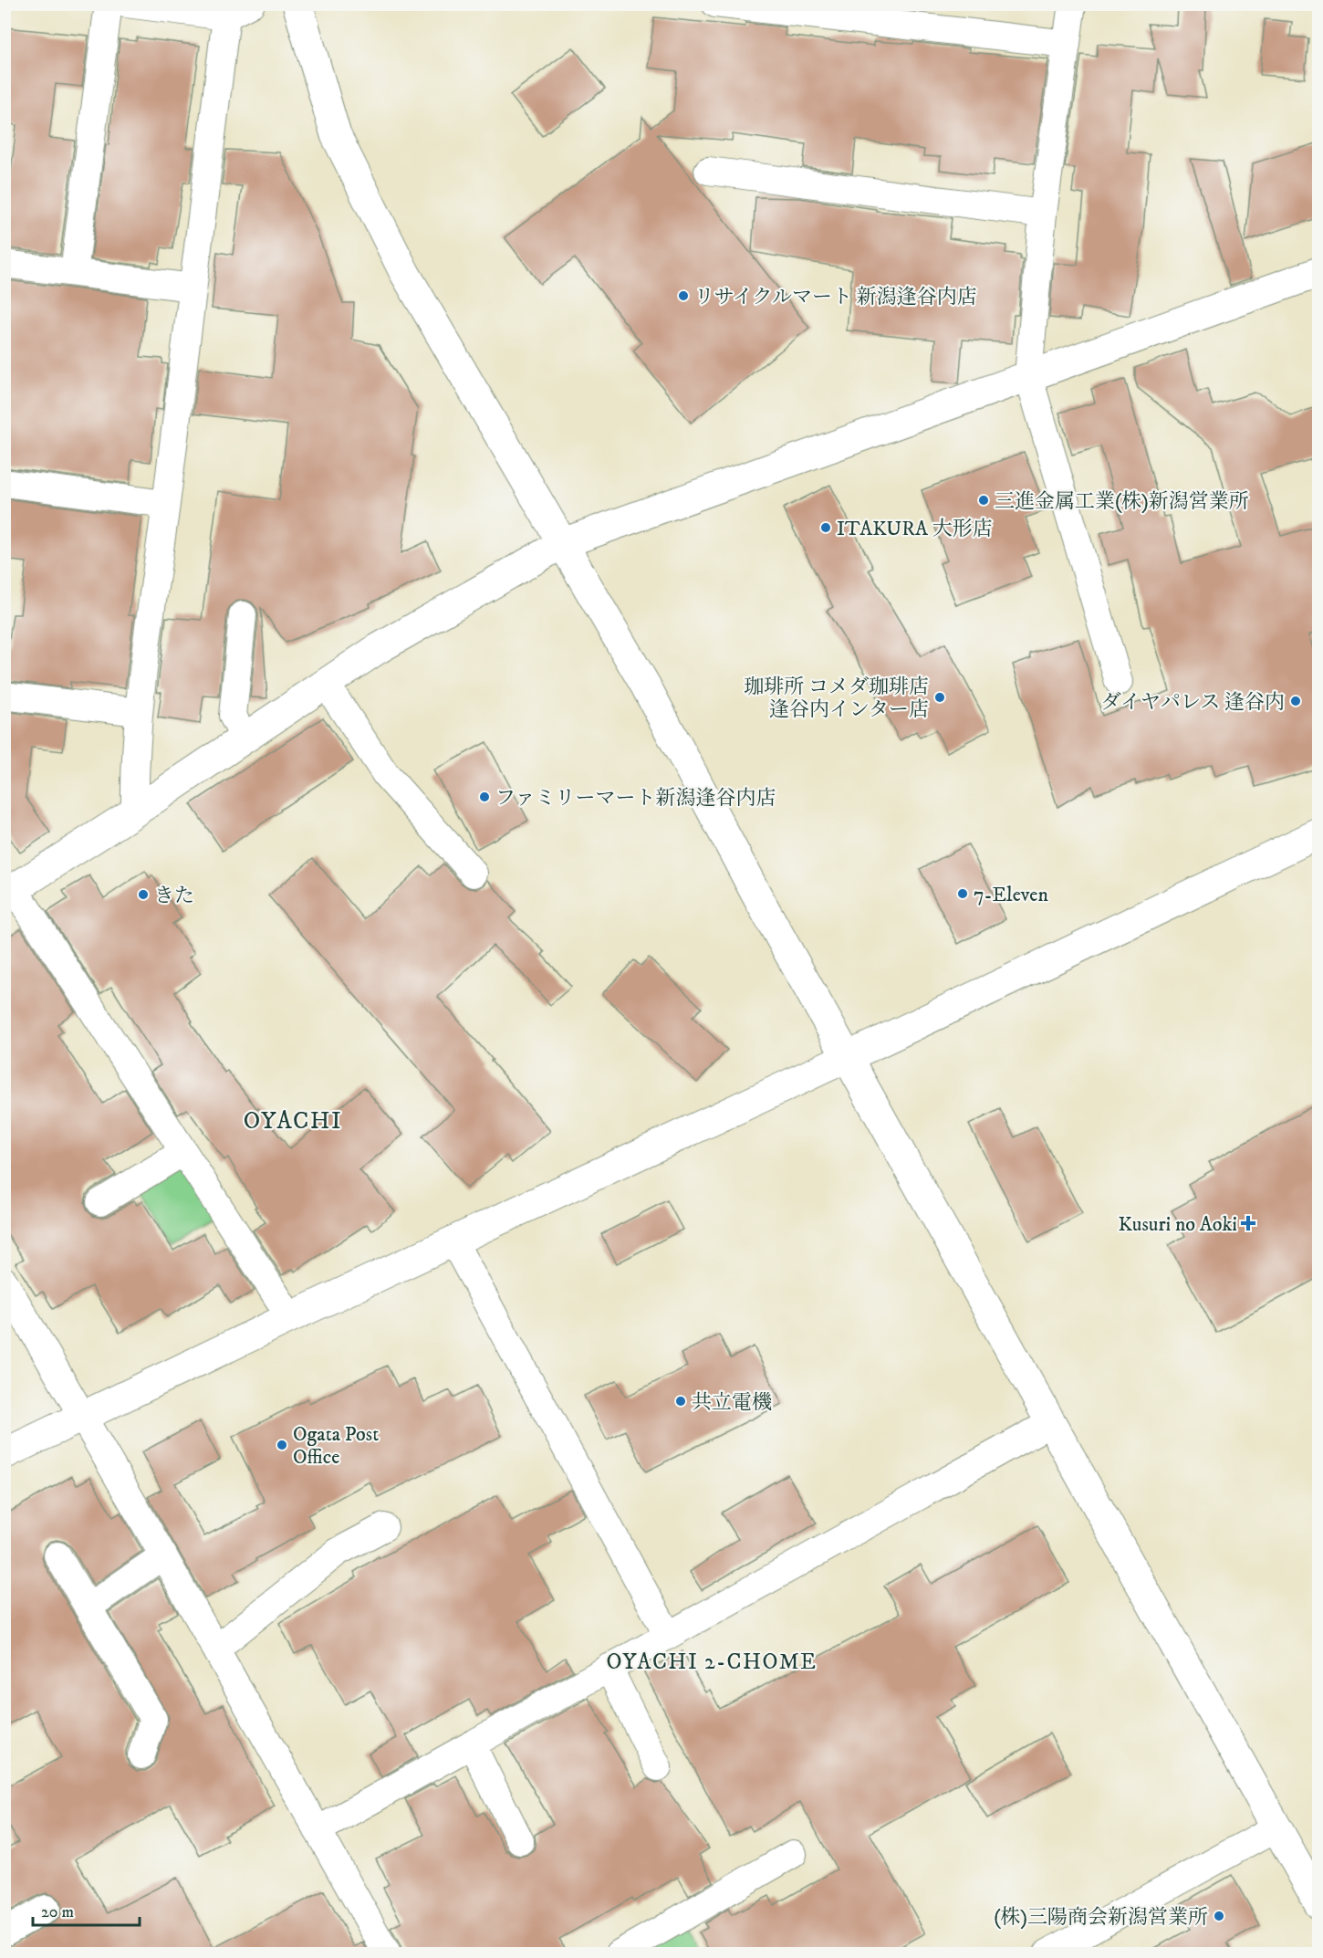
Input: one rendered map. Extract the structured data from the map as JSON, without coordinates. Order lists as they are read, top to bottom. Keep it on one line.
{"districts":["OYACHI","OYACHI 2-CHOME"],"places":{"other":["リサイクルマート 新潟逢谷内店","三進金属工業(株)新潟営業所","ITAKURA 大形店","珈琲所 コメダ珈琲店 逢谷内インター店","ダイヤパレス 逢谷内","ファミリーマート新潟逢谷内店","7-Eleven","きた","共立電機","Ogata Post Office","(株)三陽商会新潟営業所"],"health":["Kusuri no Aoki"]},"scale_bar":"20 m"}
